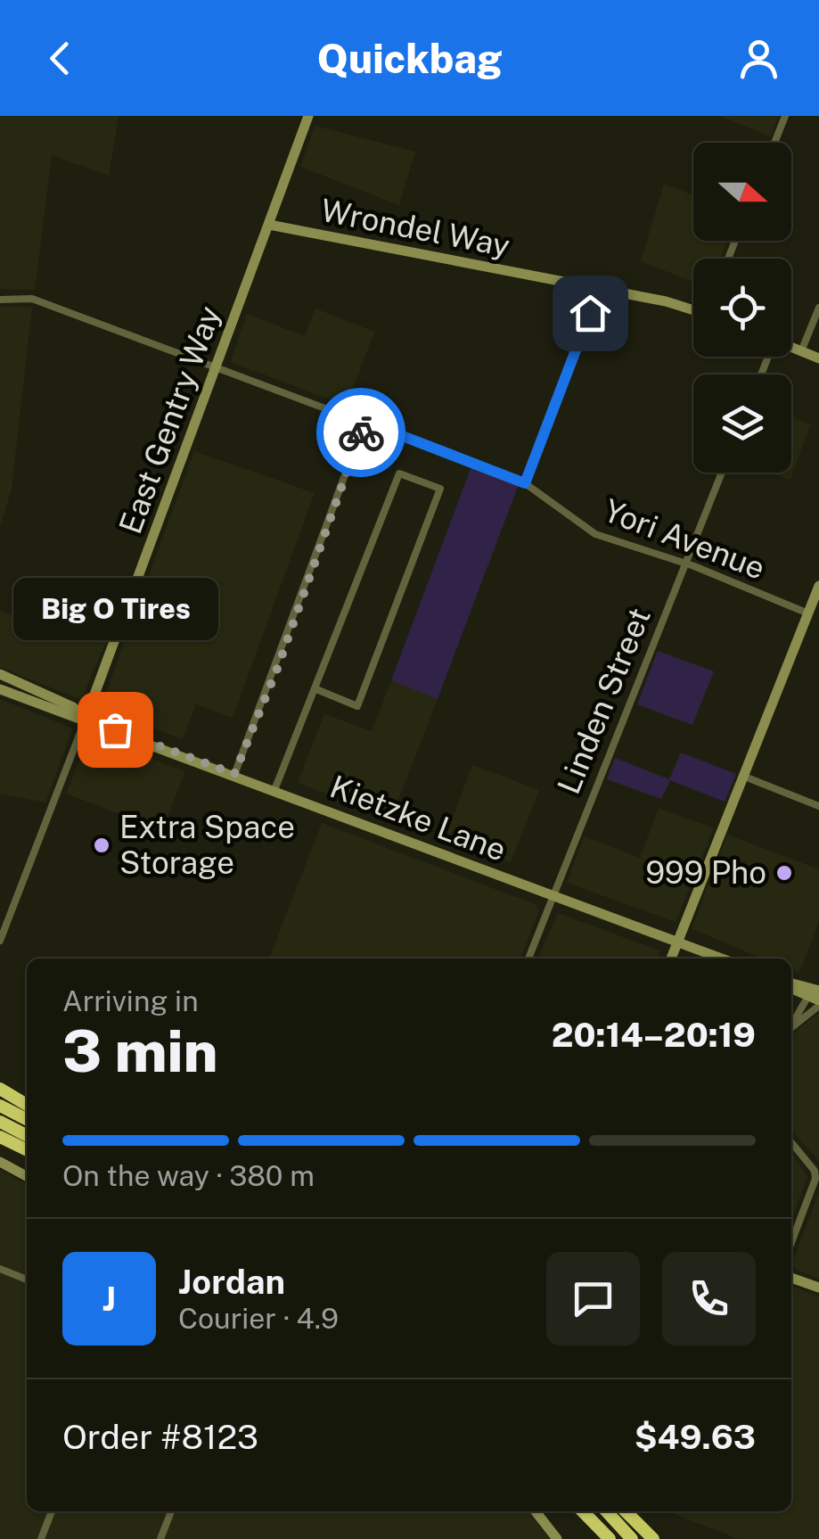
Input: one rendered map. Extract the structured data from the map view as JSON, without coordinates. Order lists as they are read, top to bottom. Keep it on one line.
{"streets":{"street":["Wrondel Way","East Gentry Way","Yori Avenue","Linden Street","Kietzke Lane"]},"crossings":[["Wrondel Way","East Gentry Way"],["East Gentry Way","Yori Avenue"],["East Gentry Way","Kietzke Lane"],["Yori Avenue","Linden Street"],["Linden Street","Kietzke Lane"]],"places":["Big O Tires","Extra Space Storage","999 Pho"],"north":"right","page":{"header":"Quickbag","bubble":"Big O Tires","heading":["3 min","Arriving in","20:14–20:19"],"panel":["Jordan","Courier · 4.9","Order #8123","$49.63"],"bar":"On the way · 380 m","round":"J"}}
